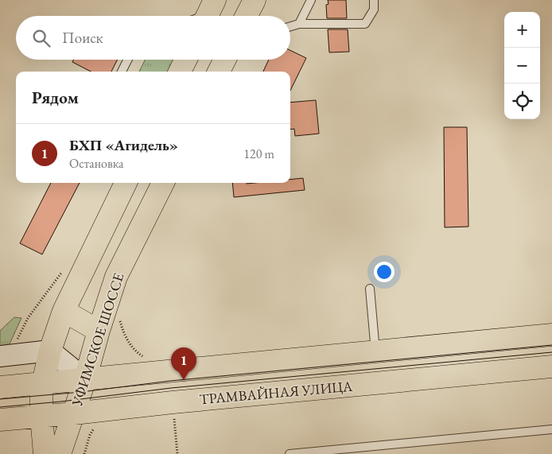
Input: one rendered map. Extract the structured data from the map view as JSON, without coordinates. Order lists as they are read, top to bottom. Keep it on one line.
{"streets":{"main road":["УФИМСКОЕ ШОССЕ","ТРАМВАЙНАЯ УЛИЦА"]},"crossings":[["УФИМСКОЕ ШОССЕ","ТРАМВАЙНАЯ УЛИЦА"]],"page":{"map_buttons":["+","−"],"search":"Поиск","heading":"Рядом","list":[{"mark":"1","name":"БХП «Агидель»","note":"Остановка","value":"120 m"}],"pins":"1"}}
